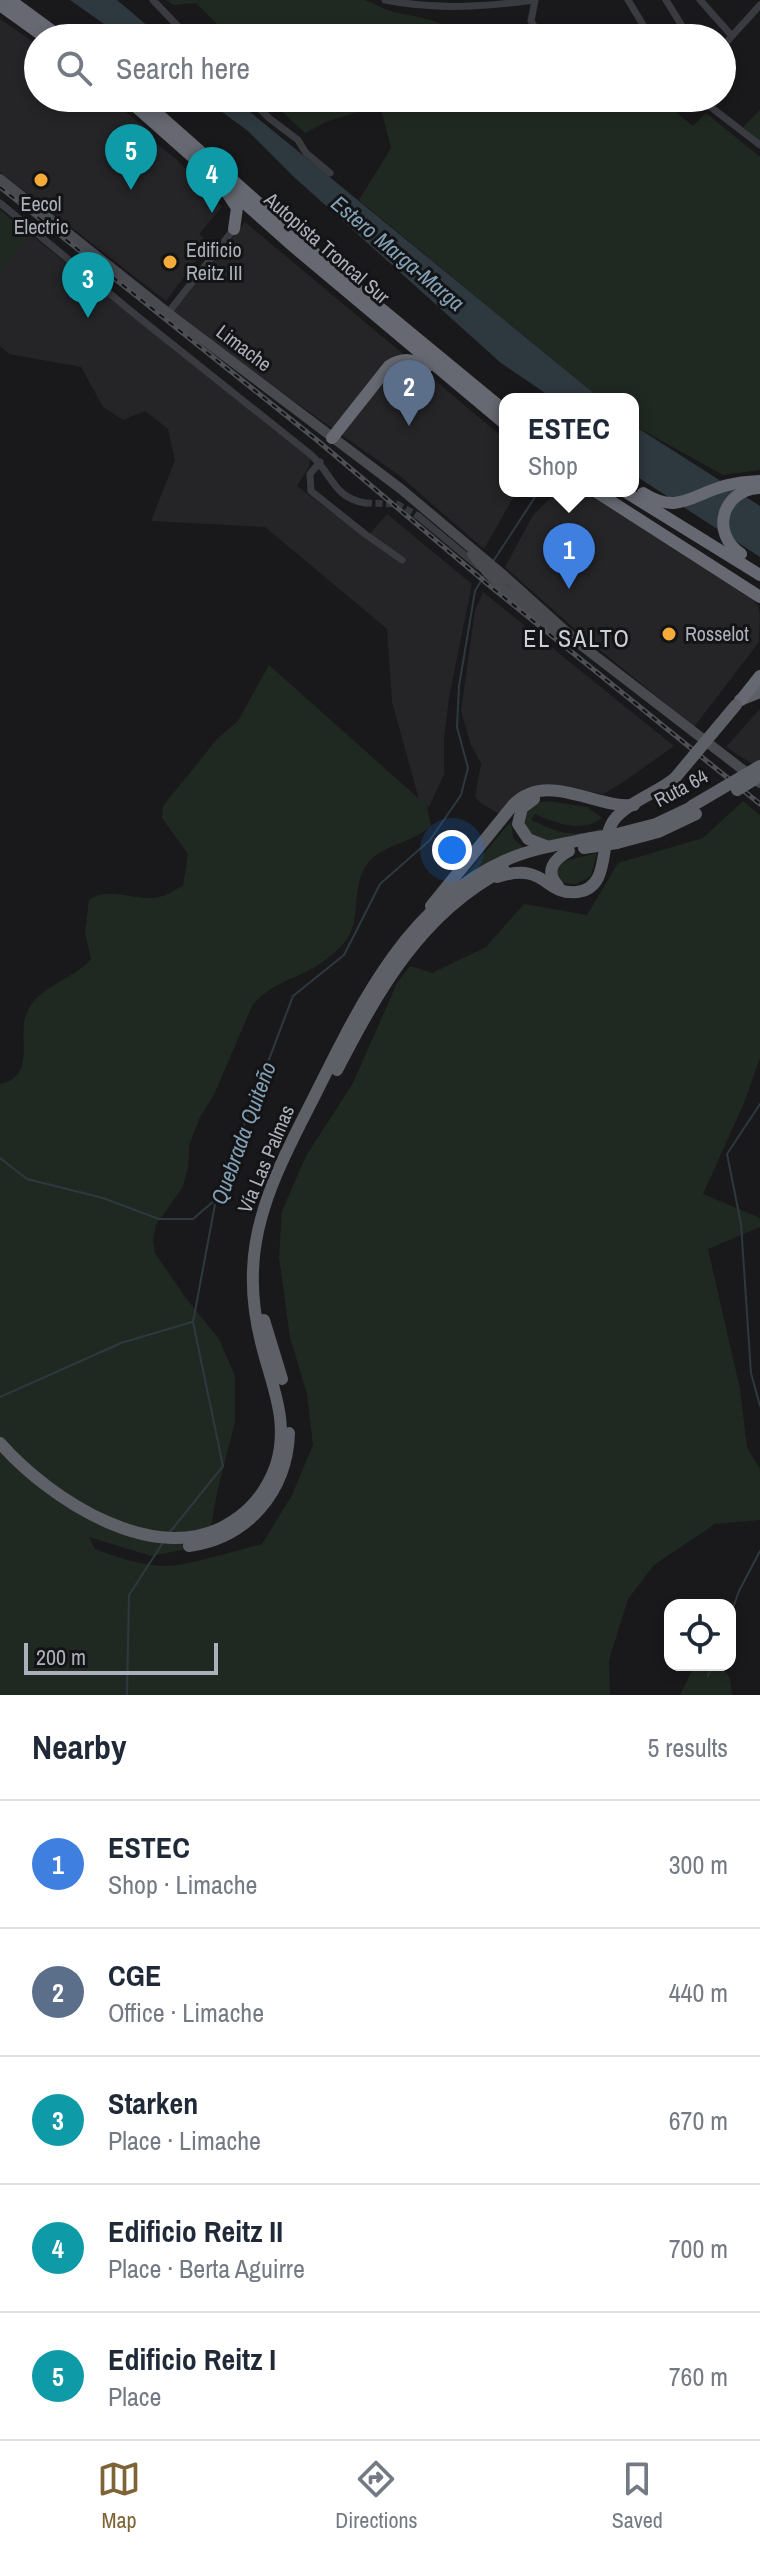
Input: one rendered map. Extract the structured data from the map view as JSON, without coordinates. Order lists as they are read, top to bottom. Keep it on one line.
{"streets":{"highway":["Autopista Troncal Sur","Ruta 64","Vía Las Palmas"],"main road":["Limache"]},"crossings":[["Limache","Ruta 64"],["Ruta 64","Vía Las Palmas"]],"districts":["EL SALTO"],"water":["Estero Marga-Marga","Quebrada Quiteño"],"places":["Eecol Electric","Edificio Reitz III","Rosselot"],"scale_bar":"200 m","page":{"search":"Search here","pins":["5","4","3","2","1"],"popup":["ESTEC","Shop"],"scale":"200 m","heading":["Nearby","5 results"],"list":[{"mark":"1","name":"ESTEC","note":"Shop · Limache","value":"300 m"},{"mark":"2","name":"CGE","note":"Office · Limache","value":"440 m"},{"mark":"3","name":"Starken","note":"Place · Limache","value":"670 m"},{"mark":"4","name":"Edificio Reitz II","note":"Place · Berta Aguirre","value":"700 m"},{"mark":"5","name":"Edificio Reitz I","note":"Place","value":"760 m"}],"nav":["Map","Directions","Saved"]}}
